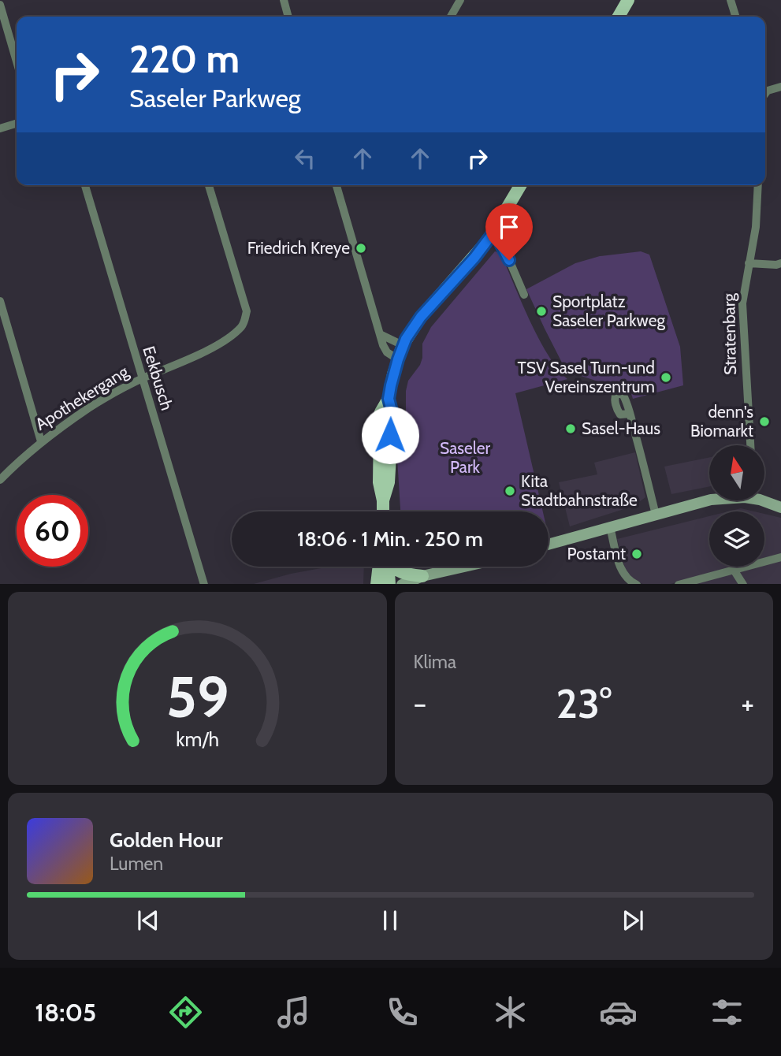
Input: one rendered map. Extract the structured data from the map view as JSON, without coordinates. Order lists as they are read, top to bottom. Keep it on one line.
{"streets":{"street":["Stratenbarg","Eekbusch","Apothekergang"]},"crossings":[["Eekbusch","Apothekergang"]],"parks":["Saseler Park"],"places":["Friedrich Kreye","Sportplatz Saseler Parkweg","TSV Sasel Turn-und Vereinszentrum","denn's Biomarkt","Sasel-Haus","Kita Stadtbahnstraße","Postamt"],"north":"top","page":{"turn":["220 m","Saseler Parkweg"],"limit":"60","trip":"18:06 · 1 Min. · 250 m","tile":"Klima","heat":["−","23°","+"],"song":["Golden Hour","Lumen"],"tabs":"18:05","gauge":["59","km/h"]}}
